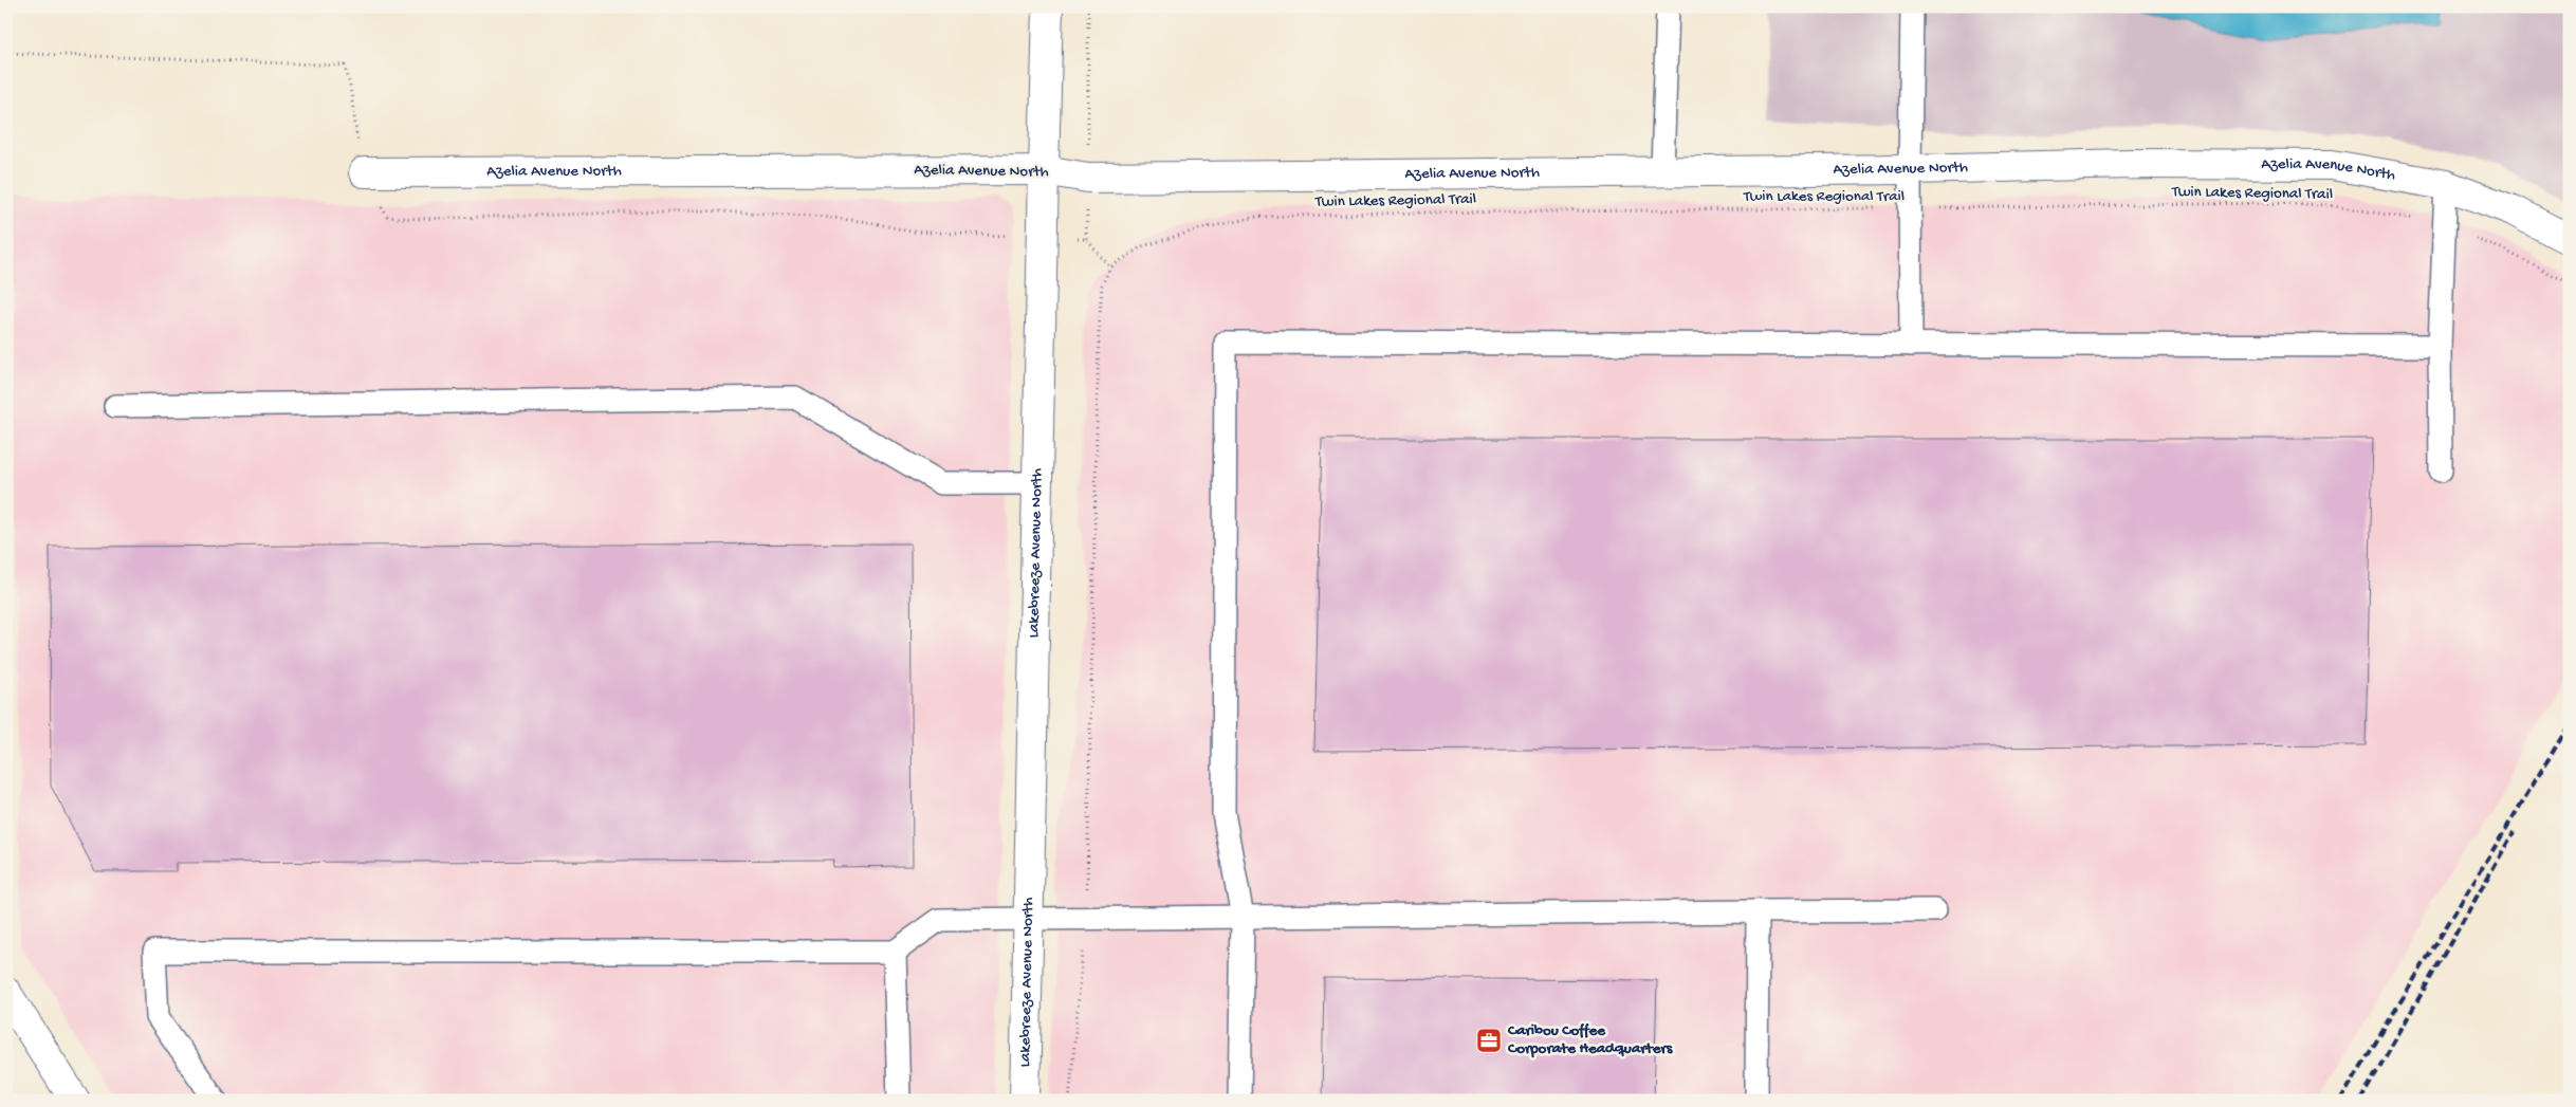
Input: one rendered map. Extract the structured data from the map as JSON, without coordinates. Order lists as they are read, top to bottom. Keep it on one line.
{"streets":{"main road":["Azelia Avenue North","Lakebreeze Avenue North"],"path":["Twin Lakes Regional Trail"]},"crossings":[["Azelia Avenue North","Lakebreeze Avenue North"]],"places":{"office":["Caribou Coffee Corporate Headquarters"]}}
